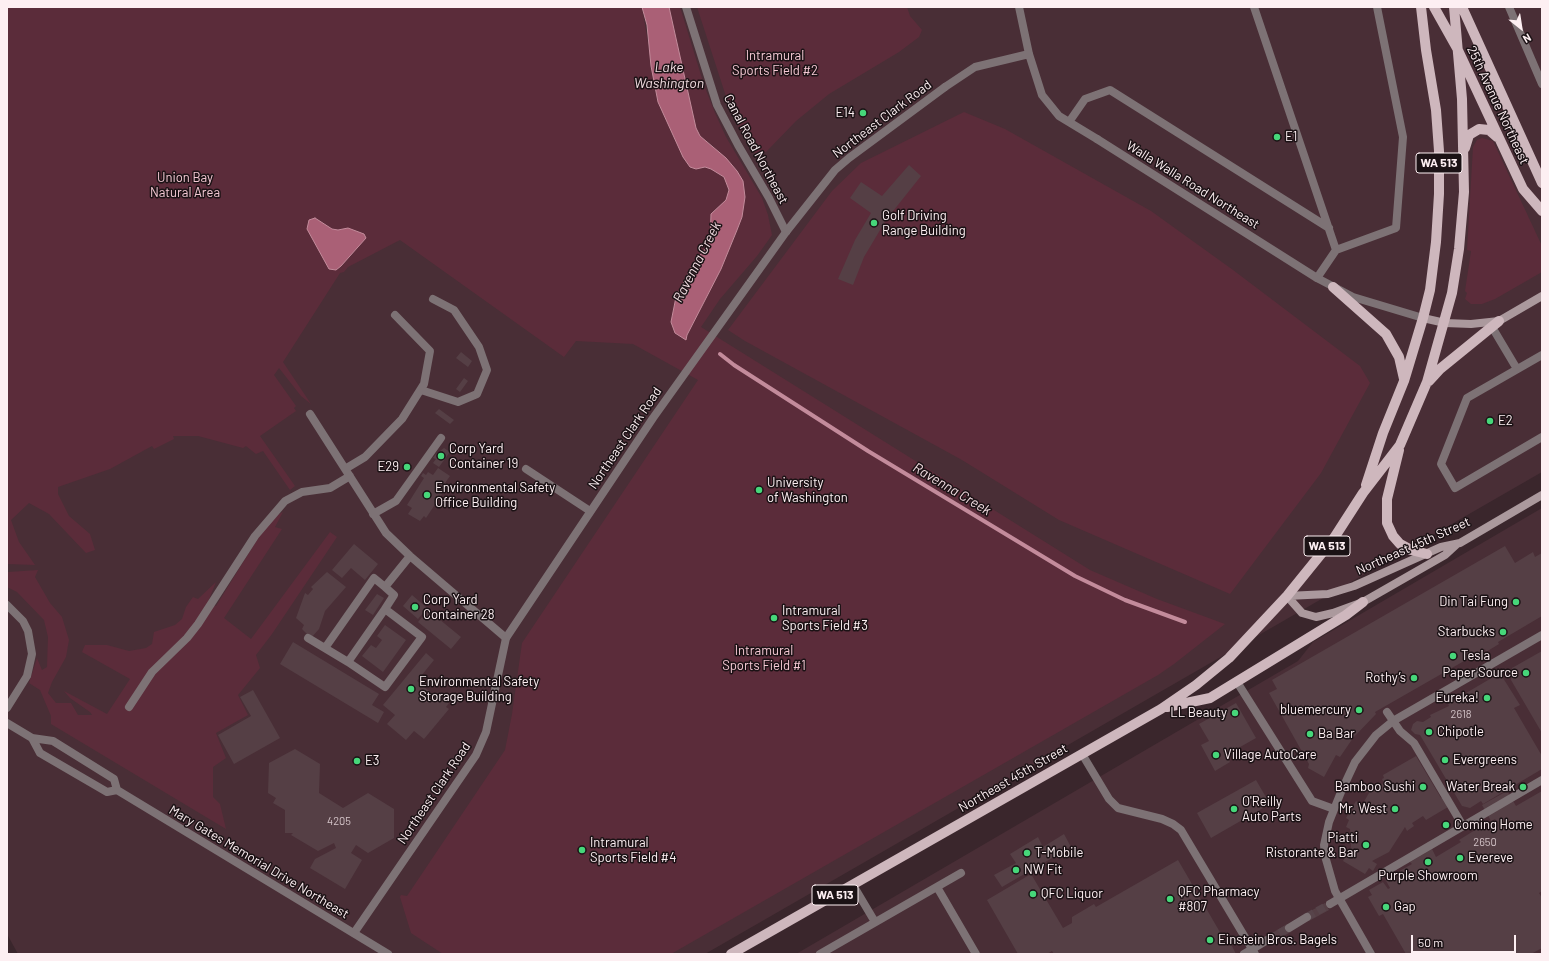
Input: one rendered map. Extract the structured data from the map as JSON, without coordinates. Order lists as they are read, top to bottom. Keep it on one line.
{"streets":{"main road":["25th Avenue Northeast","WA 513","Northeast 45th Street"],"street":["Northeast Clark Road","Canal Road Northeast","Walla Walla Road Northeast","Mary Gates Memorial Drive Northeast"]},"crossings":[["25th Avenue Northeast","WA 513"],["Northeast Clark Road","Canal Road Northeast"],["Northeast Clark Road","Walla Walla Road Northeast"],["Northeast Clark Road","Mary Gates Memorial Drive Northeast"],["WA 513","Walla Walla Road Northeast"],["WA 513","Northeast 45th Street"]],"water":["Lake Washington","Ravenna Creek"],"parks":["Intramural Sports Field #2","Union Bay Natural Area","Intramural Sports Field #1"],"places":["E14","E1","Golf Driving Range Building","E2","Corp Yard Container 19","E29","University of Washington","Environmental Safety Office Building","Din Tai Fung","Corp Yard Container 28","Intramural Sports Field #3","Starbucks","Tesla","Paper Source","Rothy’s","Environmental Safety Storage Building","Eureka!","bluemercury","LL Beauty","Chipotle","Ba Bar","Village AutoCare","Evergreens","E3","Bamboo Sushi","Water Break","O'Reilly Auto Parts","Mr. West","Coming Home","Piatti Ristorante & Bar","Intramural Sports Field #4","T-Mobile","Evereve","Purple Showroom","NW Fit","QFC Liquor","QFC Pharmacy #807","Gap","Einstein Bros. Bagels"],"house_numbers":["2618","4205","2650"],"scale_bar":"50 m","north":"bottom right"}
